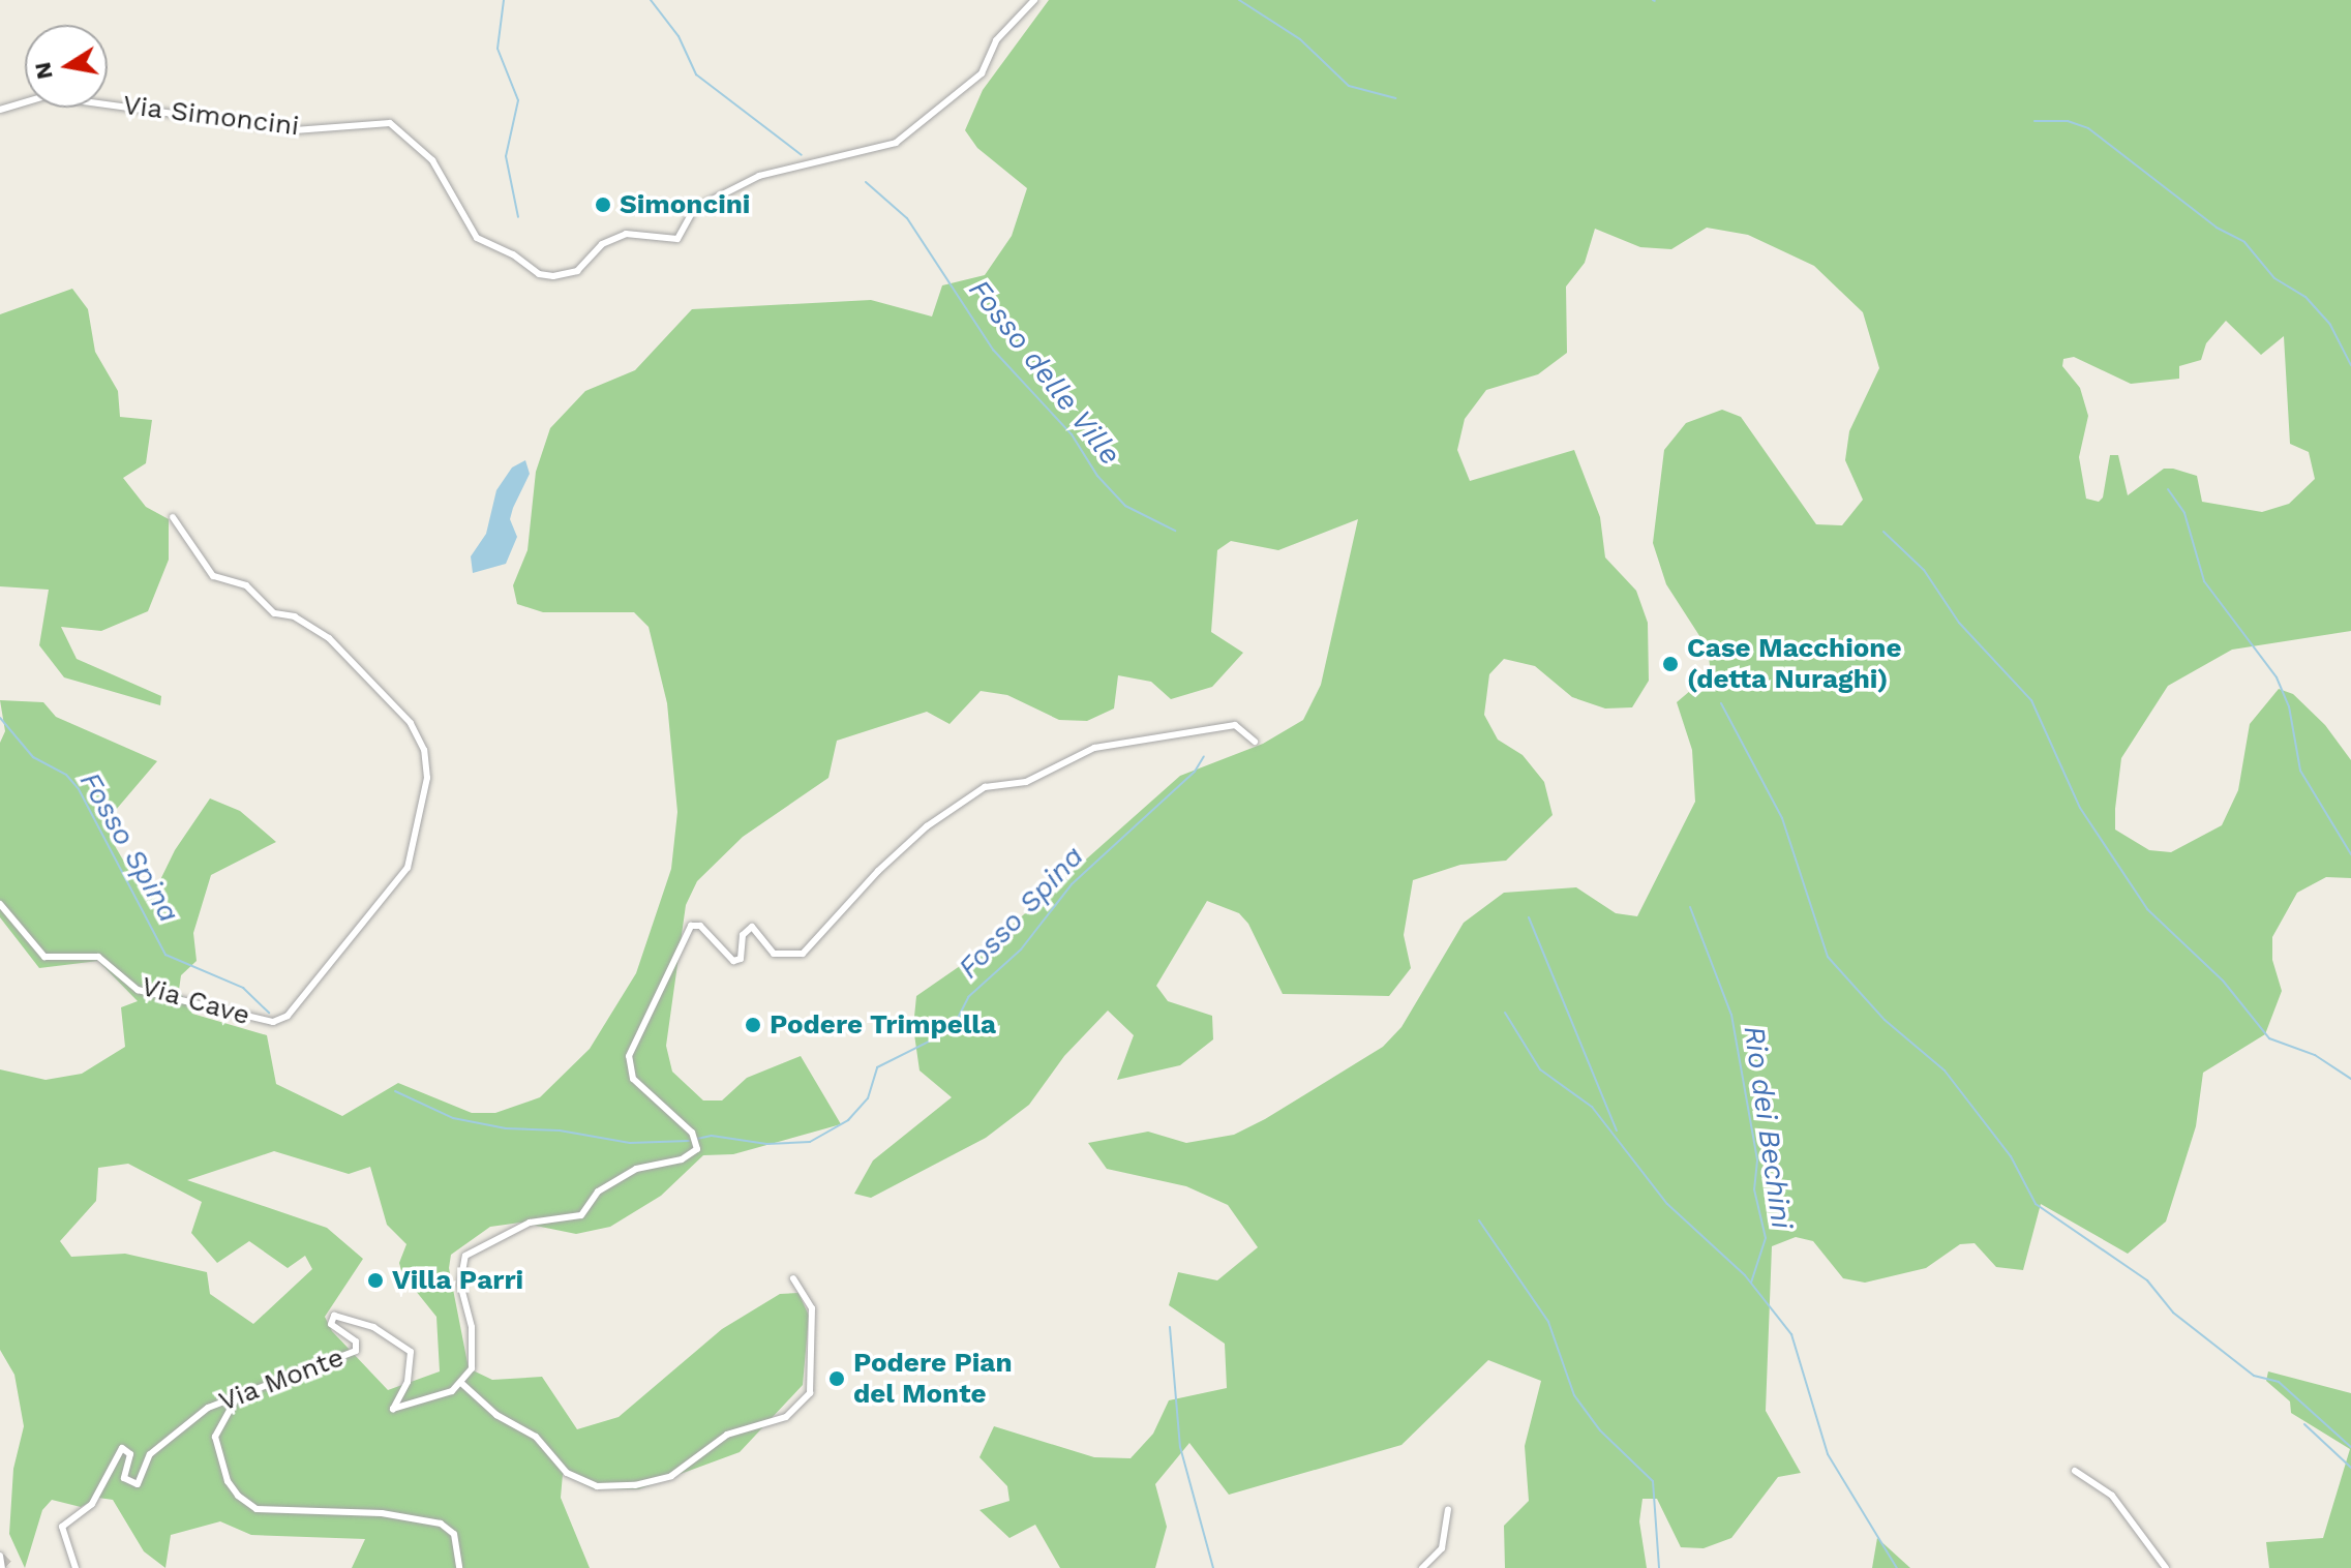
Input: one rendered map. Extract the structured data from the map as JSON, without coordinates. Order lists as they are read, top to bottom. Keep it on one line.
{"streets":{"street":["Via Simoncini","Via Cave","Via Monte"]},"water":["Fosso delle Ville","Fosso Spina","Rio dei Bechini"],"places":["Simoncini","Case Macchione (detta Nuraghi)","Podere Trimpella","Villa Parri","Podere Pian del Monte"],"north":"left"}
